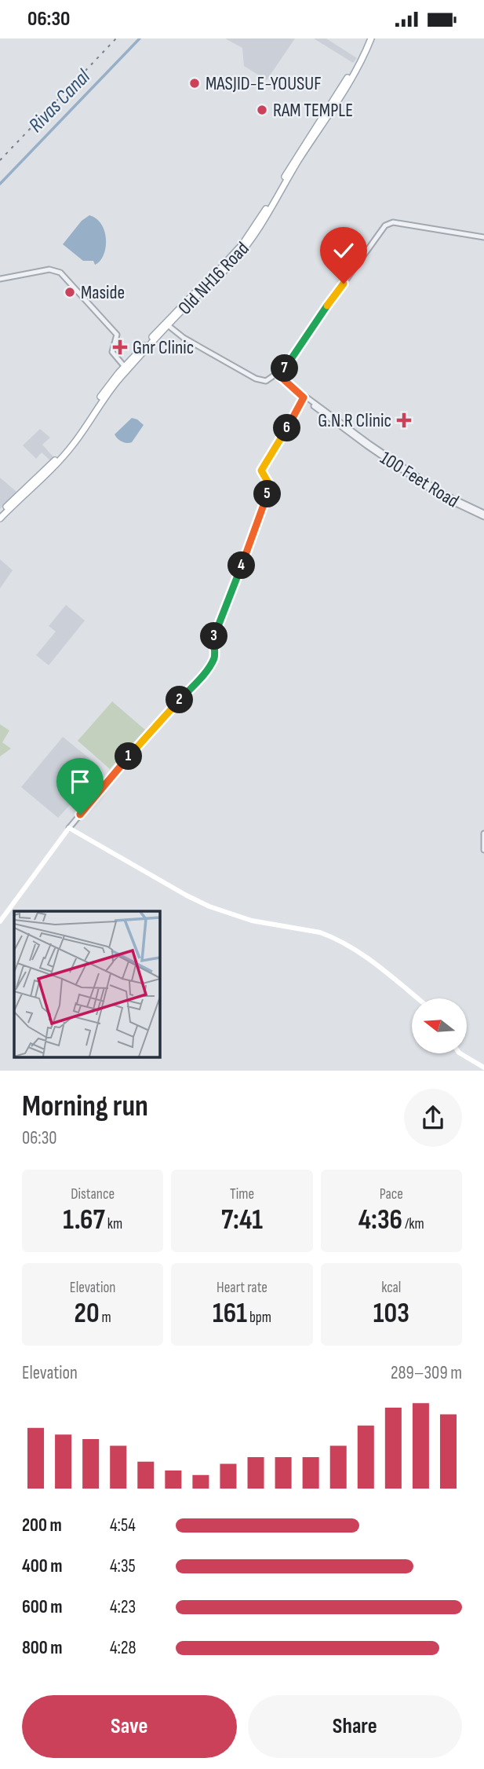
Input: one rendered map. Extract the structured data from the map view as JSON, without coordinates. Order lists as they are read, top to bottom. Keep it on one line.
{"streets":{"main road":["Old NH16 Road"],"street":["100 Feet Road"]},"water":["Rivas Canal"],"places":{"other":["MASJID-E-YOUSUF","RAM TEMPLE","Maside"],"health":["Gnr Clinic","G.N.R Clinic"]},"north":"left","page":{"status":"06:30","pins":["7","6","5","4","3","2","1"],"heading":["Morning run","06:30"],"stats":[["Distance","1.67 km"],["Time","7:41"],["Pace","4:36 /km"],["Elevation","20 m"],["Heart rate","161 bpm"],["kcal","103"]],"chart":["Elevation","289–309 m"],"list":[{"name":"200 m","note":"4:54"},{"name":"400 m","note":"4:35"},{"name":"600 m","note":"4:23"},{"name":"800 m","note":"4:28"}],"buttons":["Save","Share"]}}
